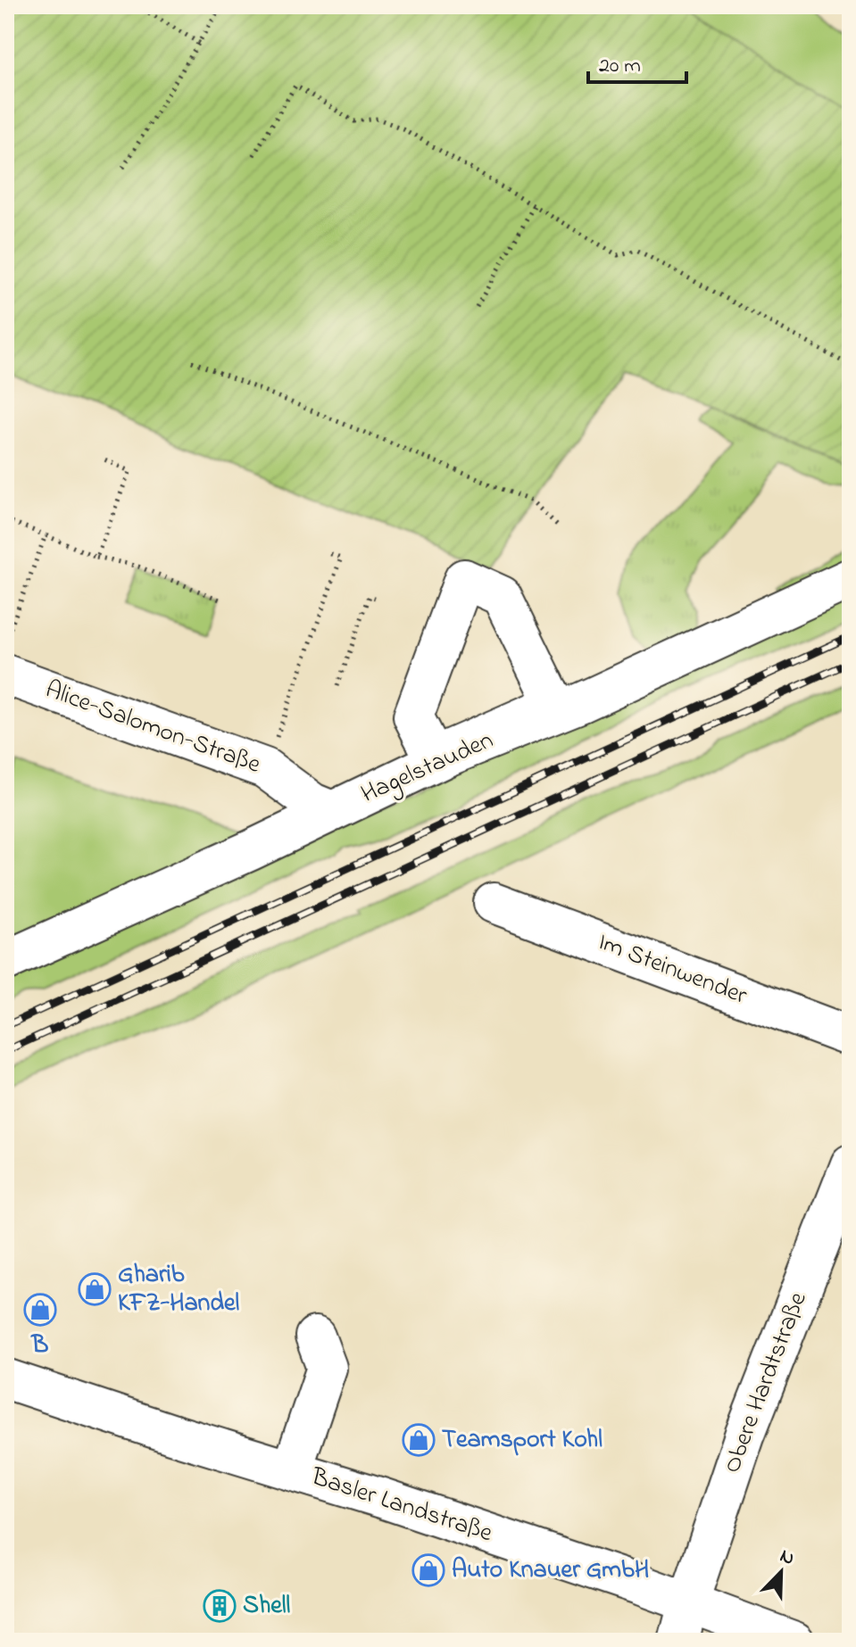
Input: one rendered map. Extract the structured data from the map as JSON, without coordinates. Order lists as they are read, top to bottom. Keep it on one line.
{"streets":{"street":["Alice-Salomon-Straße","Hagelstauden","Im Steinwender","Obere Hardtstraße","Basler Landstraße"]},"crossings":[["Alice-Salomon-Straße","Hagelstauden"],["Obere Hardtstraße","Basler Landstraße"]],"places":{"shop":["Gharib KFZ-Handel","B","Teamsport Kohl","Auto Knauer GmbH"],"building":["Shell"]},"scale_bar":"20 m","north":"top right"}
